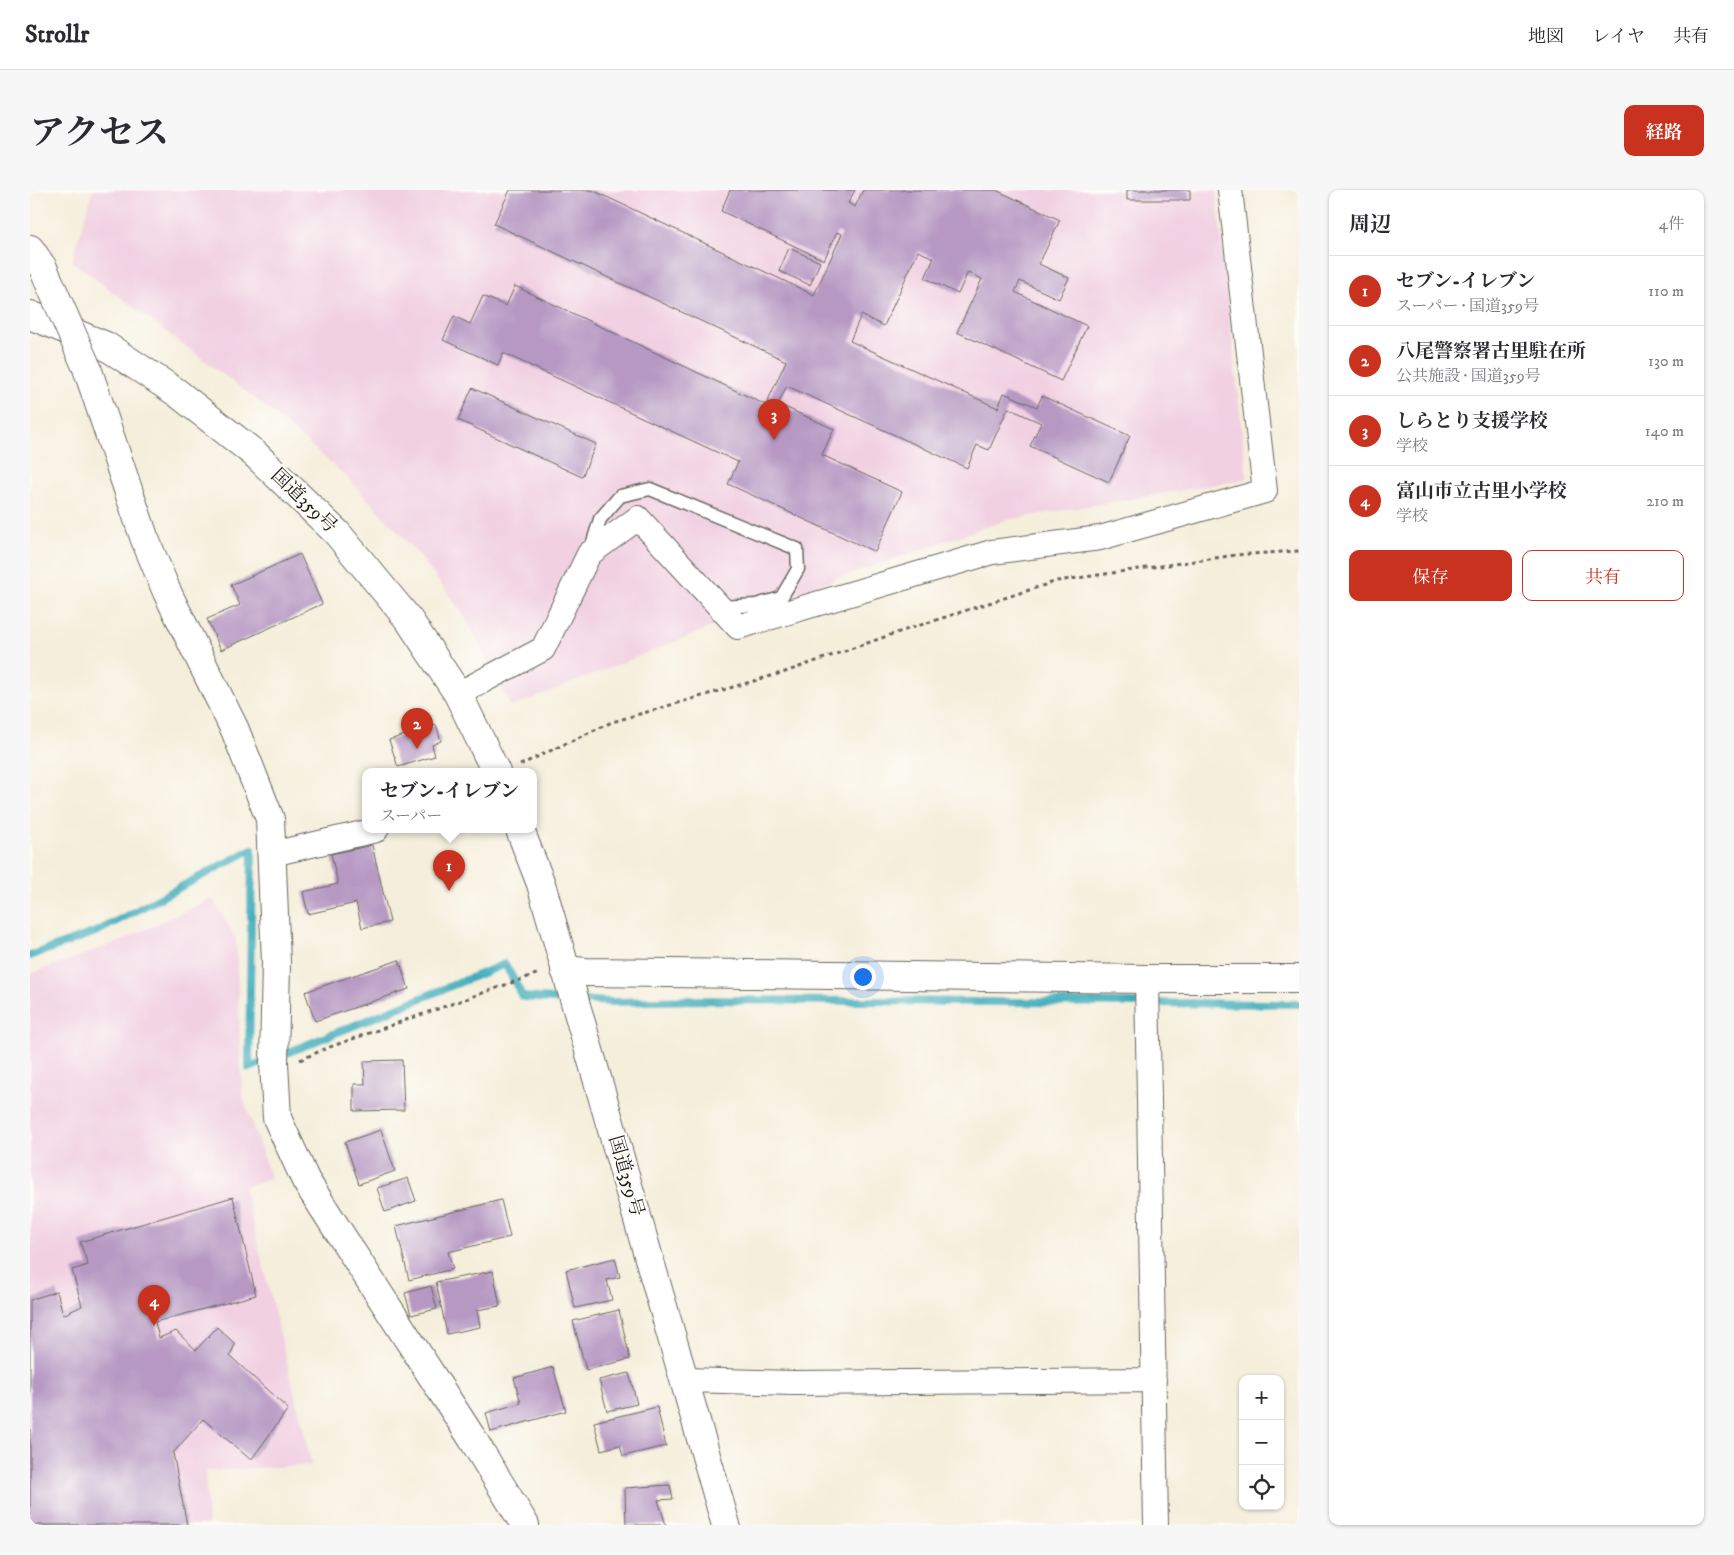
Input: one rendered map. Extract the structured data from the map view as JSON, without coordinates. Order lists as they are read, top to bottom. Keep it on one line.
{"streets":{"main road":["国道359号"]},"page":{"header":"Strollr","nav":["地図","レイヤ","共有"],"title":"アクセス","buttons":["経路",["保存","共有"]],"heading":["周辺","4件"],"list":[{"mark":"1","name":"セブン-イレブン","note":"スーパー · 国道359号","value":"110 m"},{"mark":"2","name":"八尾警察署古里駐在所","note":"公共施設 · 国道359号","value":"130 m"},{"mark":"3","name":"しらとり支援学校","note":"学校","value":"140 m"},{"mark":"4","name":"富山市立古里小学校","note":"学校","value":"210 m"}],"pins":["3","2","1","4"],"popup":["セブン-イレブン","スーパー"],"map_buttons":["+","−"]}}
